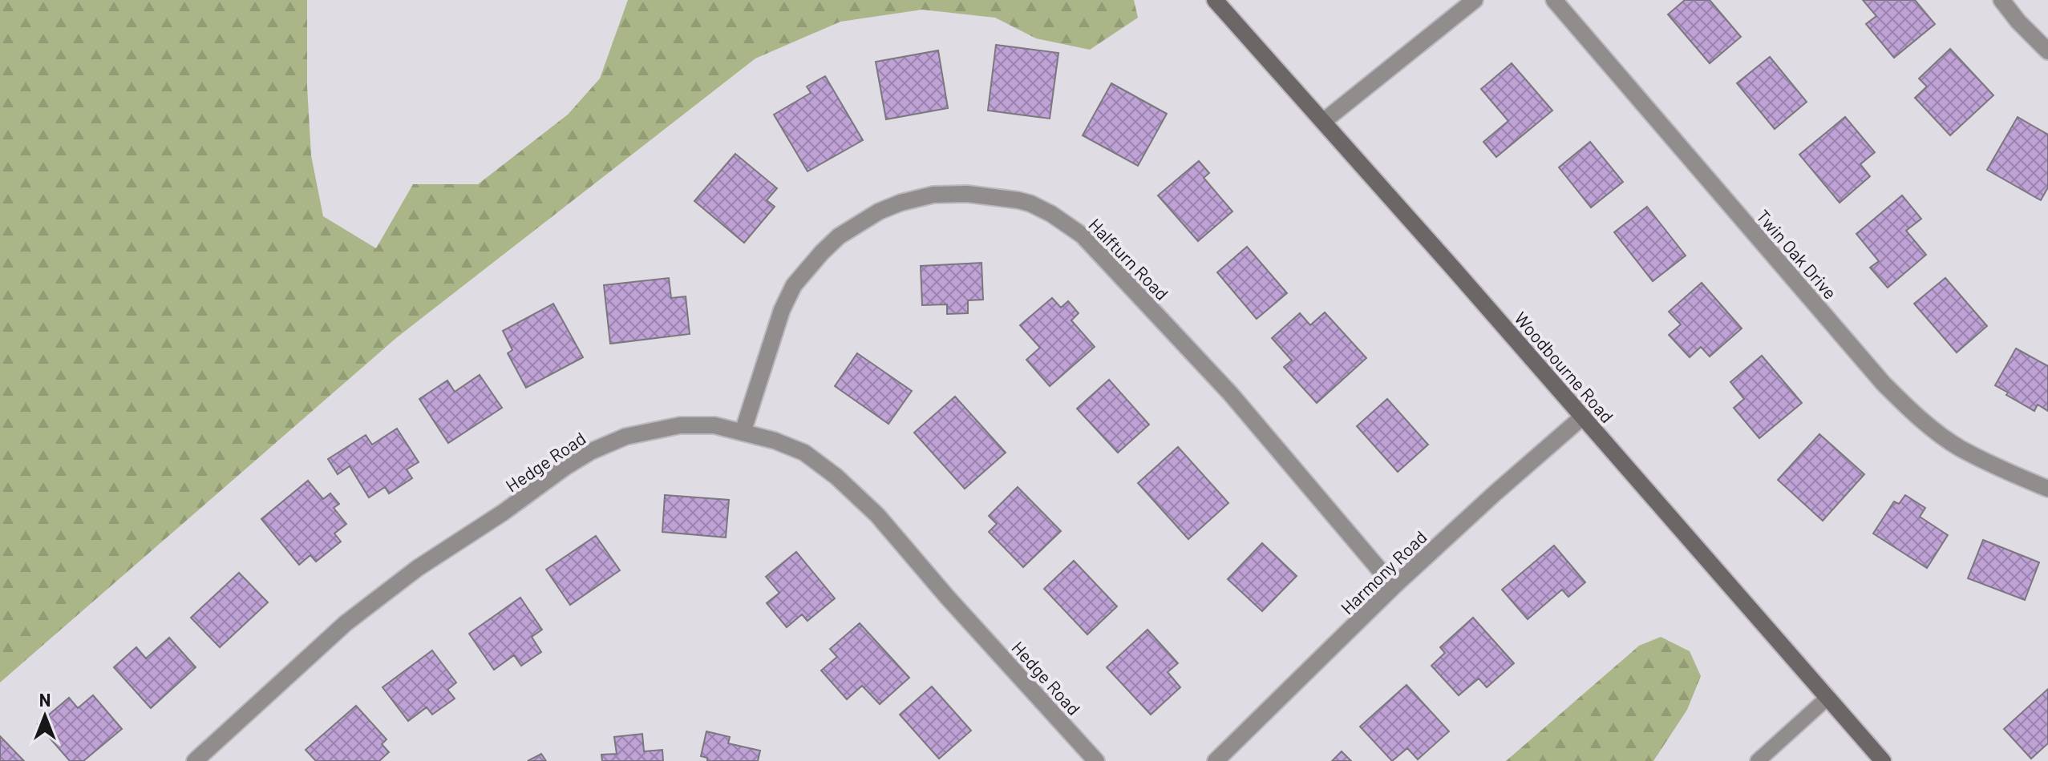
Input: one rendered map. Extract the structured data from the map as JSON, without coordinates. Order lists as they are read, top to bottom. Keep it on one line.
{"streets":{"main road":["Woodbourne Road"],"street":["Twin Oak Drive","Halfturn Road","Hedge Road","Harmony Road"]},"crossings":[["Halfturn Road","Hedge Road"],["Halfturn Road","Harmony Road"],["Woodbourne Road","Harmony Road"]],"north":"top"}
